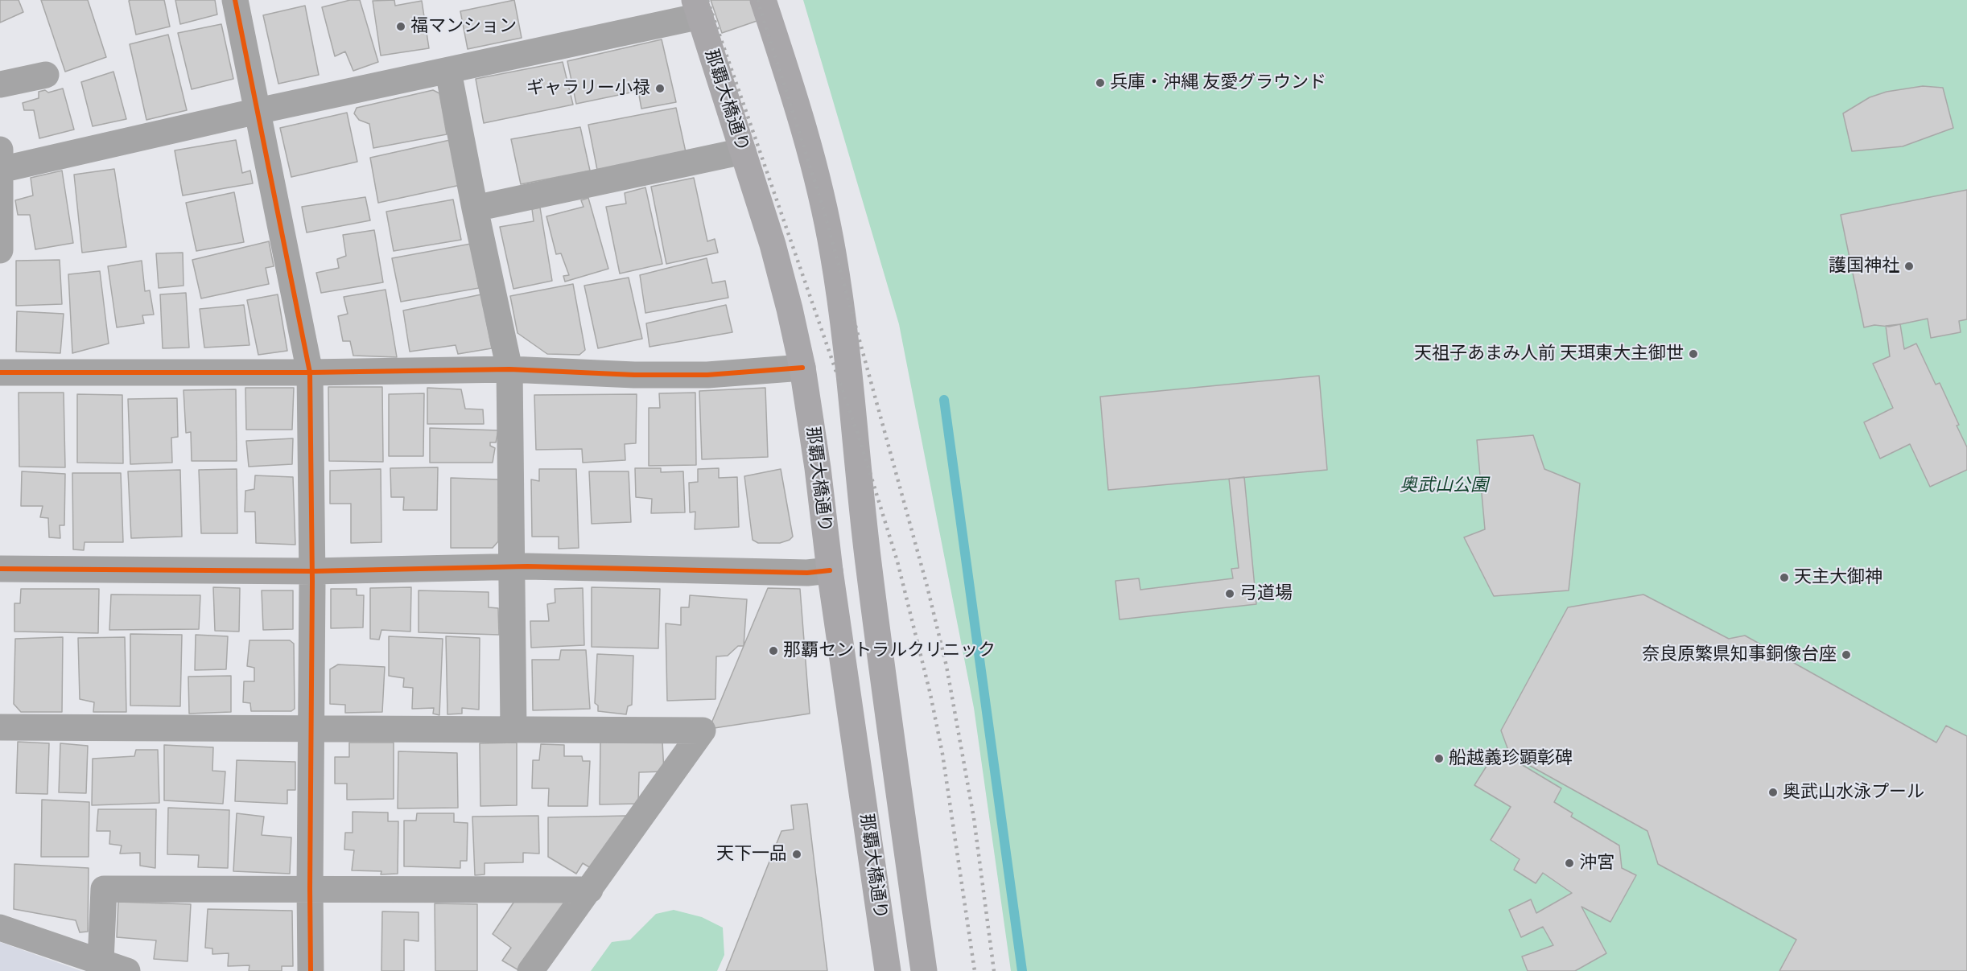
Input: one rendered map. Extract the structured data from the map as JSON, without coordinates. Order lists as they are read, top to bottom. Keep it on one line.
{"streets":{"main road":["那覇大橋通り"]},"parks":["奥武山公園"],"places":["福マンション","兵庫・沖縄 友愛グラウンド","ギャラリー小禄","護国神社","天祖子あまみ人前 天珥東大主御世","天主大御神","弓道場","那覇セントラルクリニック","奈良原繁県知事銅像台座","船越義珍顕彰碑","奥武山水泳プール","天下一品","沖宮"]}
